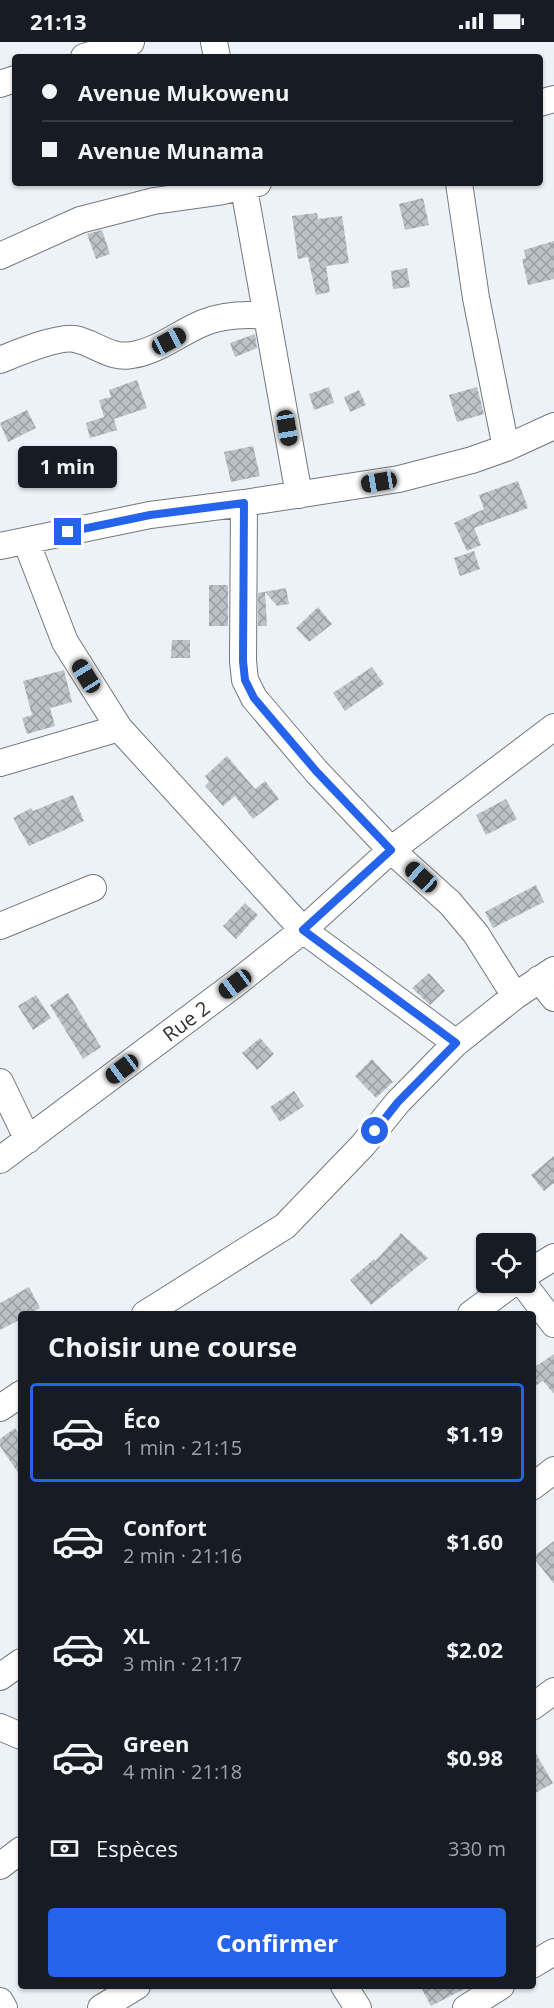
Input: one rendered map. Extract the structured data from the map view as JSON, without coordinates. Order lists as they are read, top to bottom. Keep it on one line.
{"streets":{"street":["Rue 2"]},"page":{"status":"21:13","banner":["Avenue Mukowenu","Avenue Munama"],"bubble":"1 min","heading":"Choisir une course","list":[{"name":"Éco","note":"1 min · 21:15","value":"$1.19"},{"name":"Confort","note":"2 min · 21:16","value":"$1.60"},{"name":"XL","note":"3 min · 21:17","value":"$2.02"},{"name":"Green","note":"4 min · 21:18","value":"$0.98"}],"pay":["Espèces","330 m"],"buttons":"Confirmer"}}
